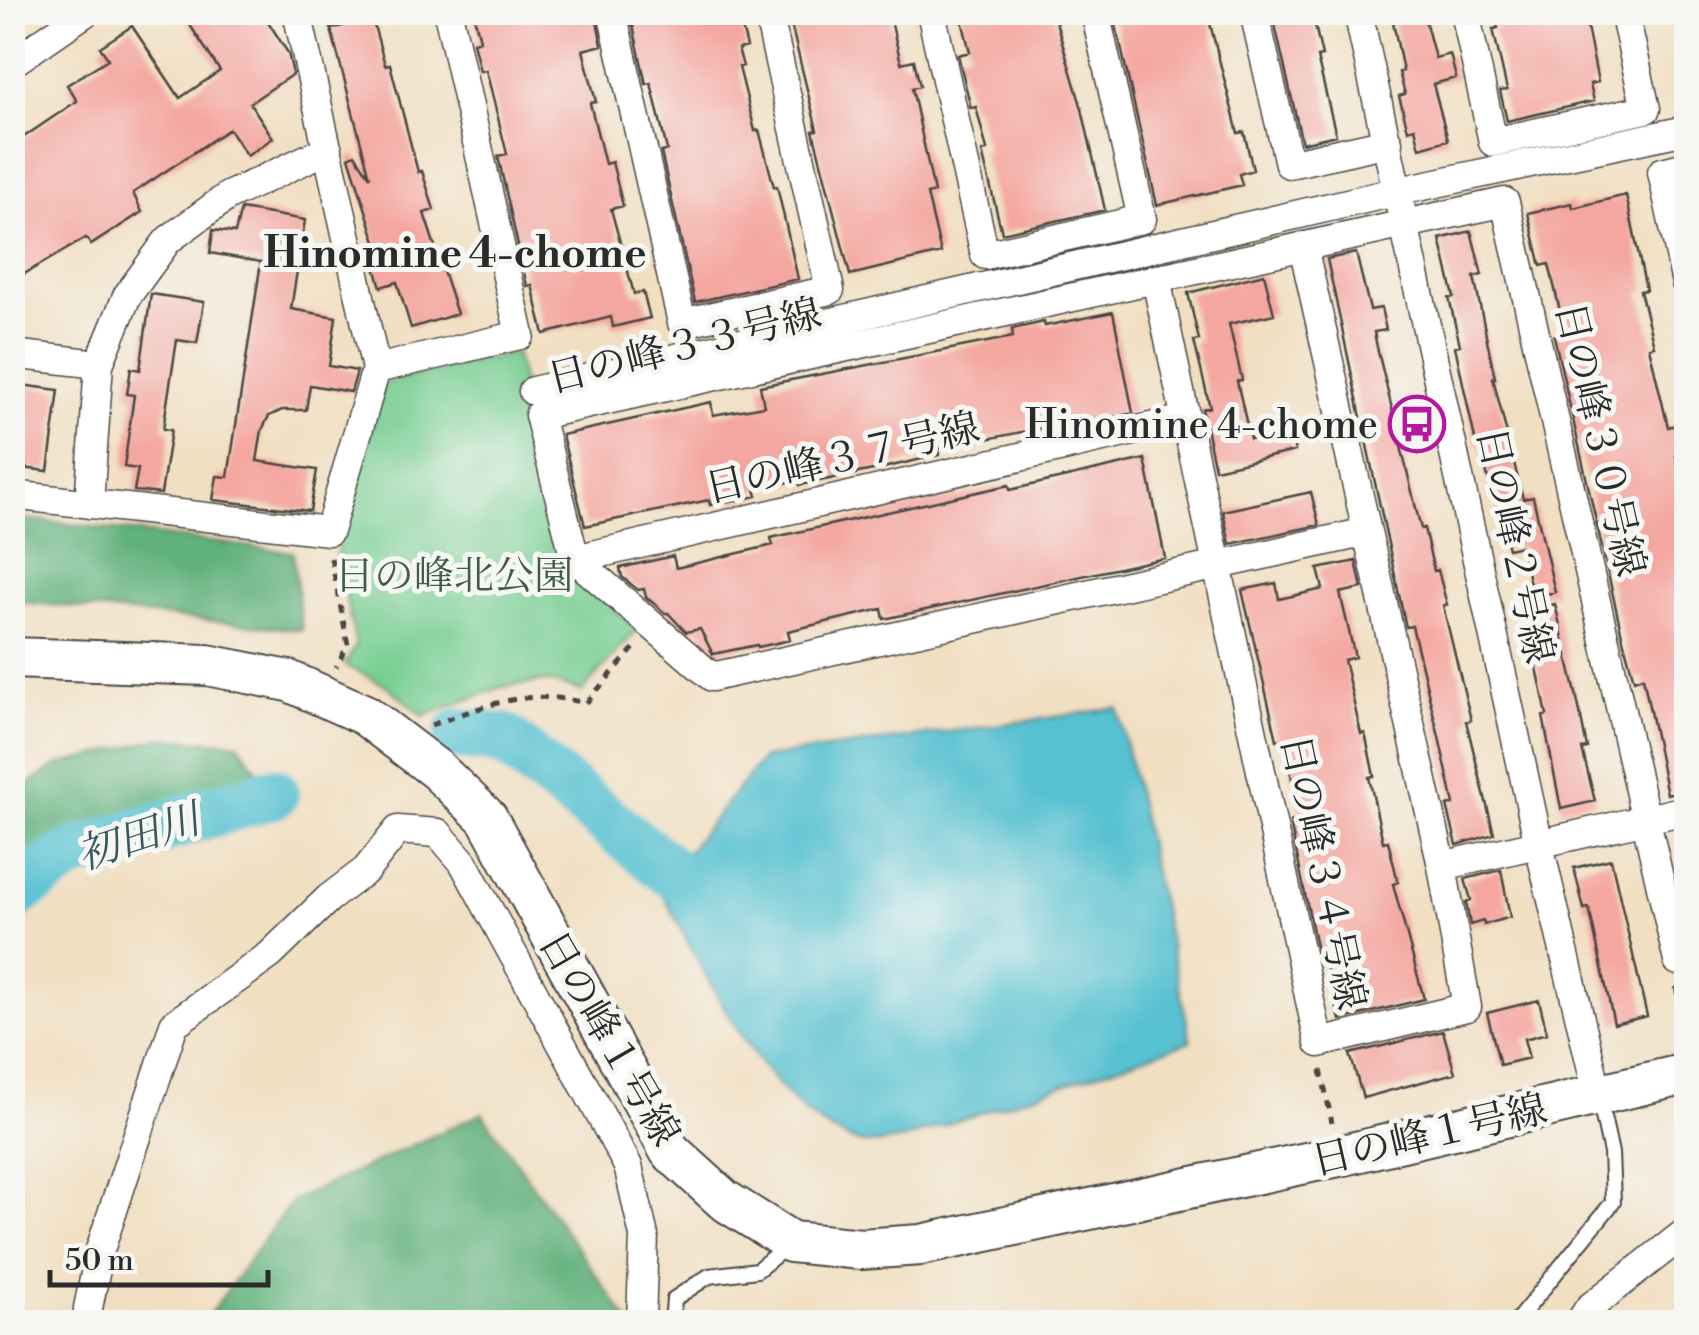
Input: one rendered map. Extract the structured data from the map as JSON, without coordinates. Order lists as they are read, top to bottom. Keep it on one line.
{"streets":{"street":["日の峰３３号線","日の峰３０号線","日の峰３７号線","日の峰２号線","日の峰３４号線","日の峰１号線"]},"crossings":[["日の峰３３号線","日の峰３０号線"],["日の峰３３号線","日の峰３７号線"],["日の峰３３号線","日の峰２号線"],["日の峰３３号線","日の峰３４号線"],["日の峰３０号線","日の峰２号線"],["日の峰３７号線","日の峰３４号線"],["日の峰２号線","日の峰１号線"]],"districts":["Hinomine 4-chome"],"water":["初田川"],"parks":["日の峰北公園"],"places":{"bus stop":["Hinomine 4-chome"]},"scale_bar":"50 m"}
